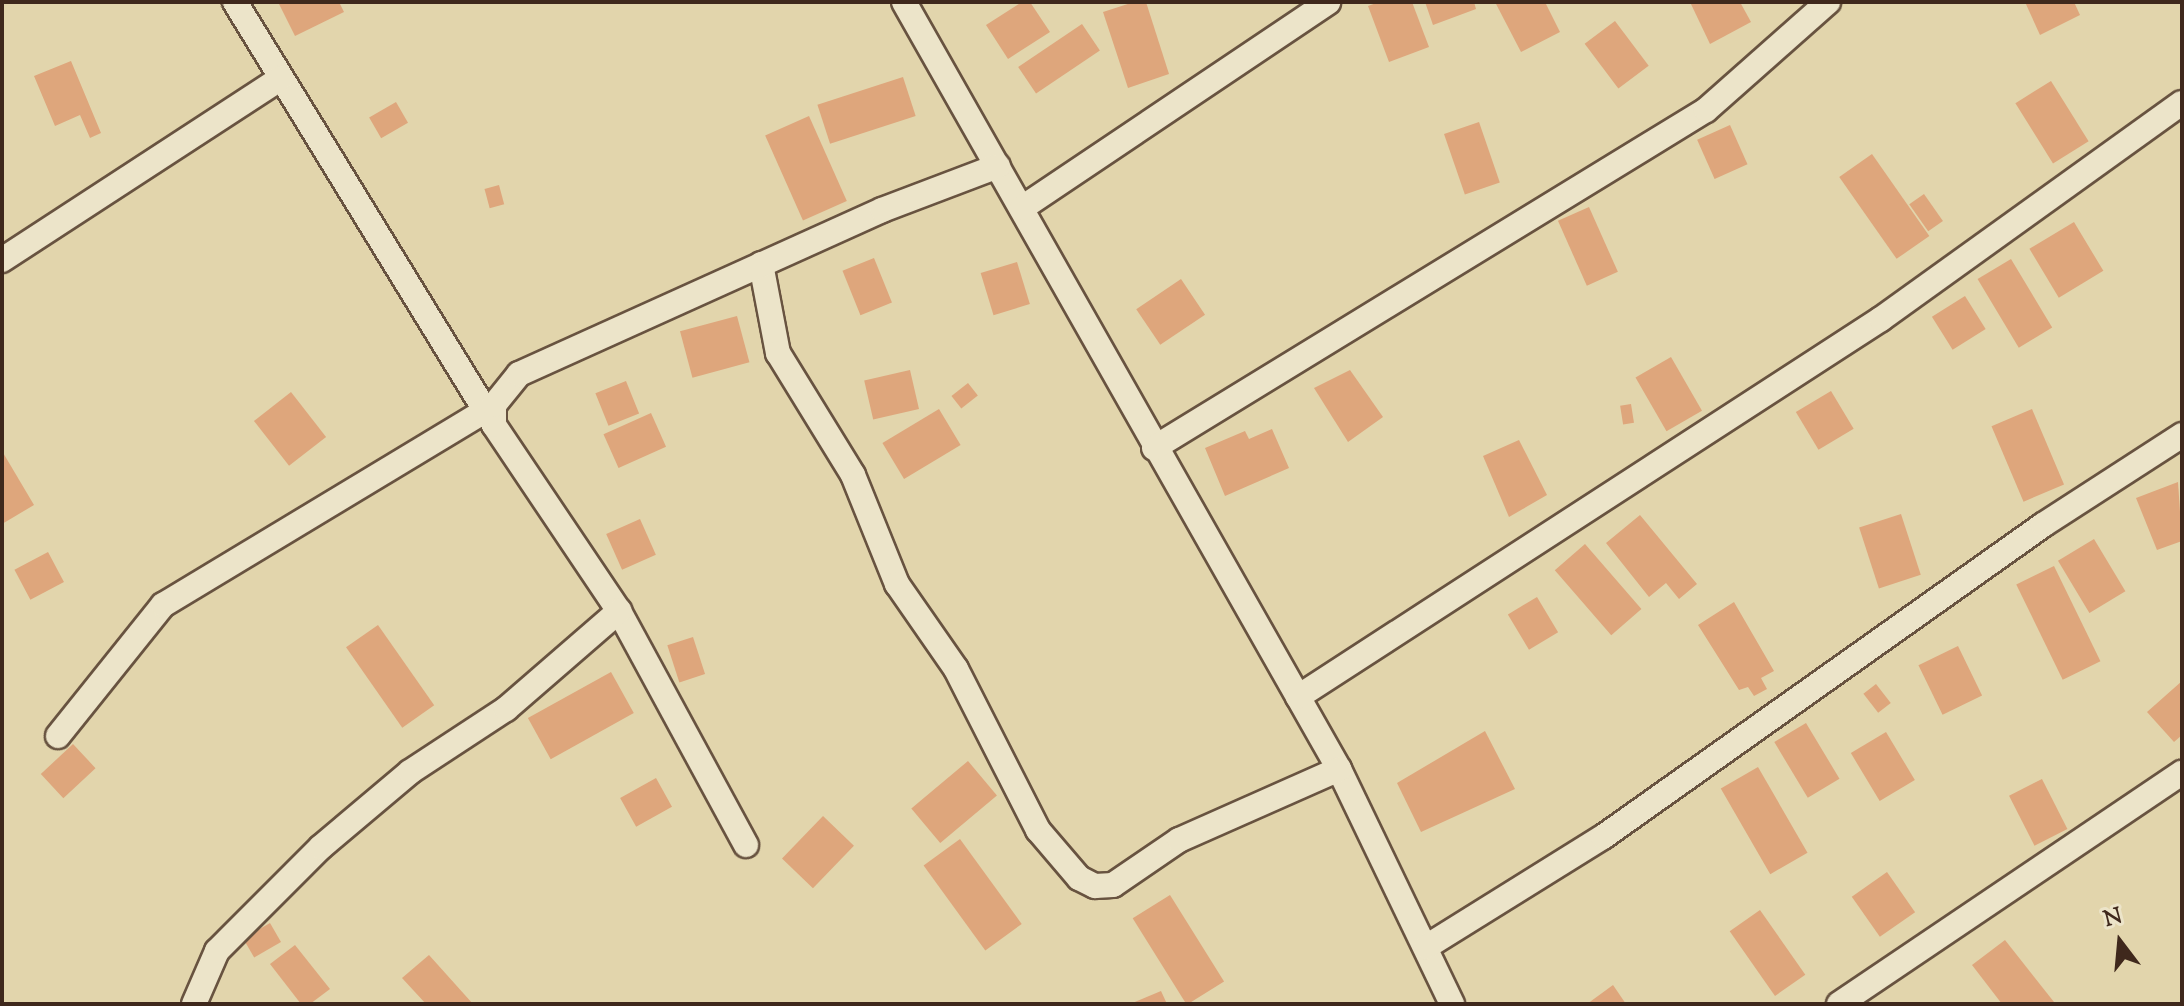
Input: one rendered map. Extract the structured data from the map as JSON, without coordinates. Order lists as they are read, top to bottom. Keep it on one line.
{"north":"top"}
